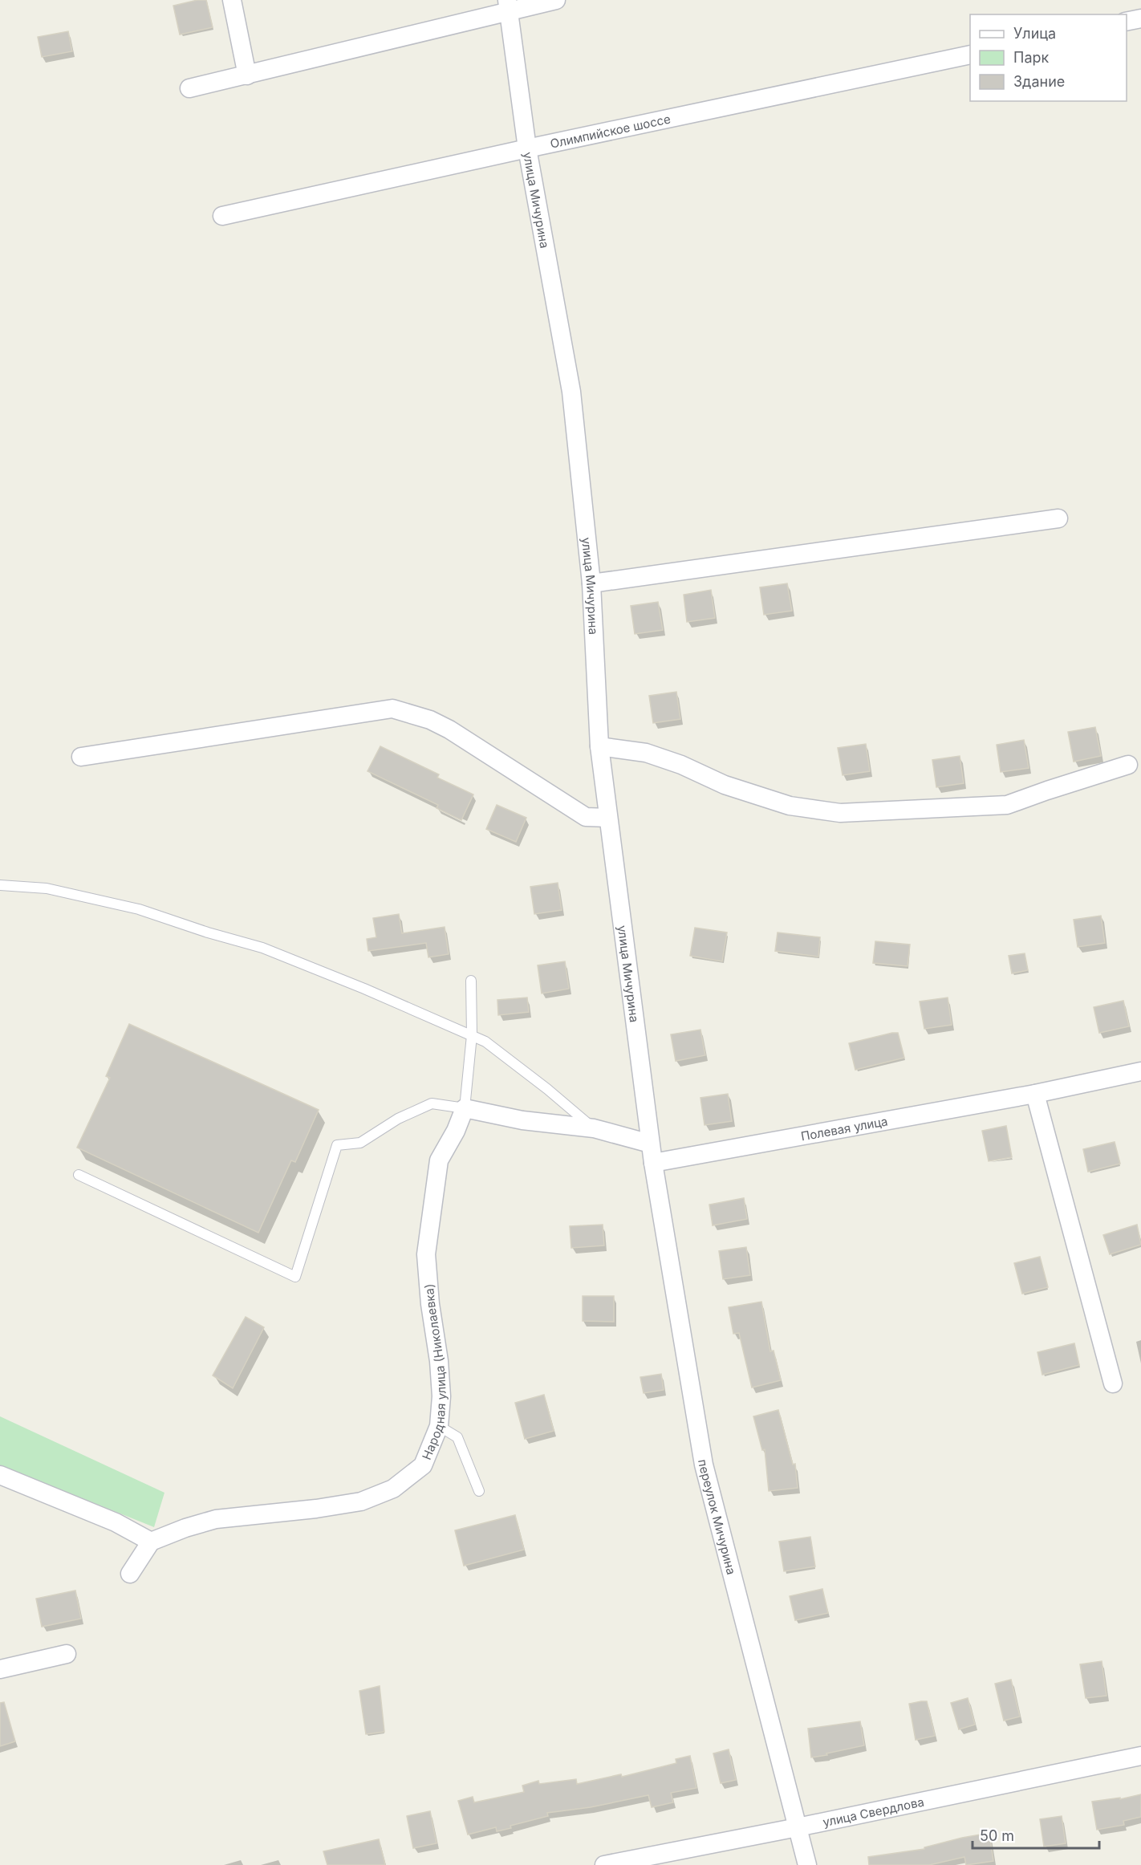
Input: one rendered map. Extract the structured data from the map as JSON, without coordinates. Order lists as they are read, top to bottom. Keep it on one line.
{"streets":{"street":["Олимпийское шоссе","улица Мичурина","Полевая улица","Народная улица (Николаевка)","переулок Мичурина","улица Свердлова"]},"crossings":[["Олимпийское шоссе","улица Мичурина"],["улица Мичурина","Полевая улица"],["улица Мичурина","переулок Мичурина"],["Полевая улица","переулок Мичурина"],["переулок Мичурина","улица Свердлова"]],"legend":["Улица","Парк","Здание"],"scale_bar":"50 m"}
